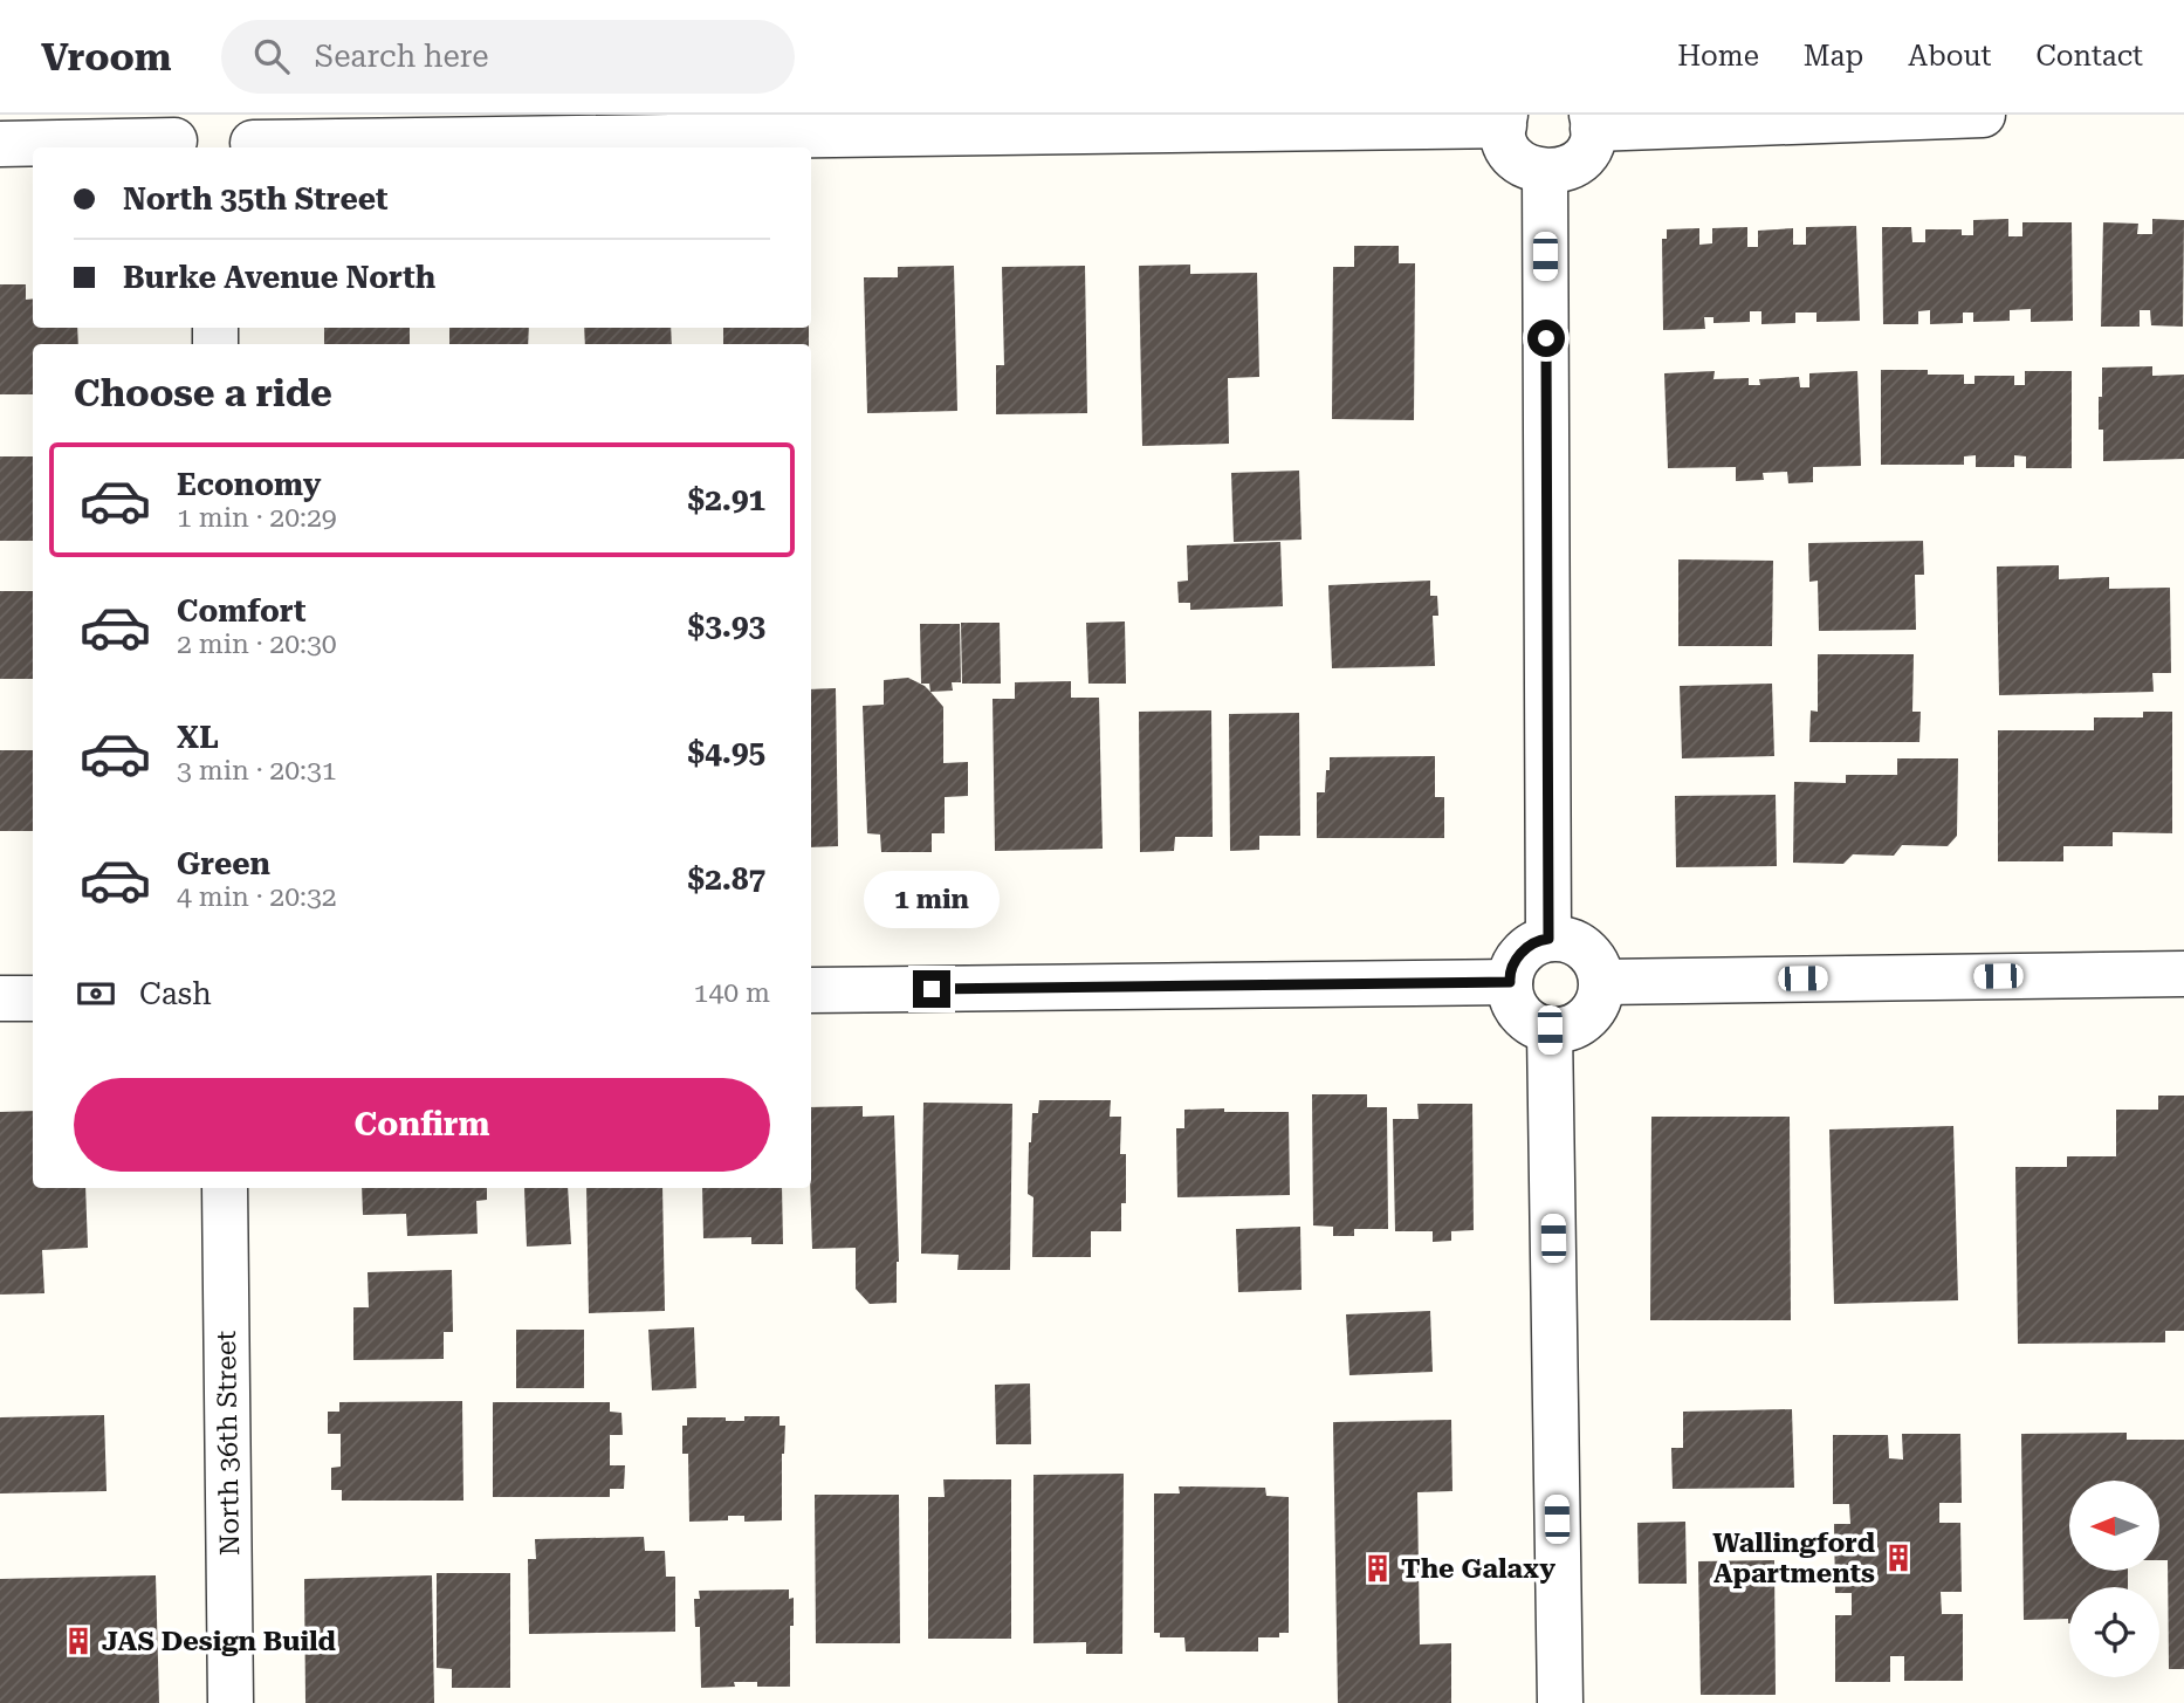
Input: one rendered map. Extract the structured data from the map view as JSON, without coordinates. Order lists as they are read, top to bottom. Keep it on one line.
{"streets":{"street":["North 36th Street"]},"places":{"building":["Wallingford Apartments","The Galaxy","JAS Design Build"]},"north":"left","page":{"header":"Vroom","search":"Search here","nav":["Home","Map","About","Contact"],"banner":["North 35th Street","Burke Avenue North"],"heading":"Choose a ride","list":[{"name":"Economy","note":"1 min · 20:29","value":"$2.91"},{"name":"Comfort","note":"2 min · 20:30","value":"$3.93"},{"name":"XL","note":"3 min · 20:31","value":"$4.95"},{"name":"Green","note":"4 min · 20:32","value":"$2.87"}],"bubble":"1 min","pay":["Cash","140 m"],"buttons":"Confirm"}}
